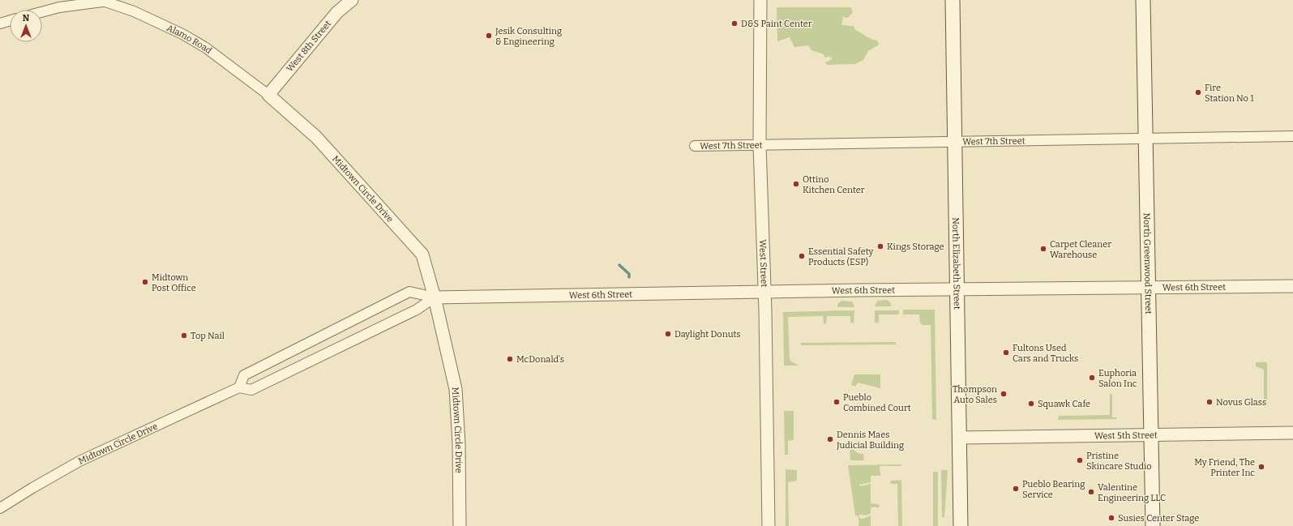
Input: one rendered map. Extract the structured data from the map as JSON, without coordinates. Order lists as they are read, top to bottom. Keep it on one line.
{"streets":{"main road":["North Greenwood Street","North Elizabeth Street"],"street":["Alamo Road","West 8th Street","West 7th Street","Midtown Circle Drive","West Street","West 6th Street","West 5th Street"]},"crossings":[["Alamo Road","West 8th Street"],["Alamo Road","Midtown Circle Drive"],["West 8th Street","Midtown Circle Drive"],["West 7th Street","North Greenwood Street"],["West 7th Street","West Street"],["West 7th Street","North Elizabeth Street"],["Midtown Circle Drive","West 6th Street"],["North Greenwood Street","West 6th Street"],["North Greenwood Street","West 5th Street"],["West Street","West 6th Street"],["North Elizabeth Street","West 6th Street"],["North Elizabeth Street","West 5th Street"]],"places":["D&S Paint Center","Jesik Consulting & Engineering","Fire Station No 1","Ottino Kitchen Center","Kings Storage","Carpet Cleaner Warehouse","Essential Safety Products (ESP)","Midtown Post Office","Daylight Donuts","Top Nail","Fultons Used Cars and Trucks","McDonald's","Euphoria Salon Inc","Thompson Auto Sales","Pueblo Combined Court","Novus Glass","Squawk Cafe","Dennis Maes Judicial Building","Pristine Skincare Studio","My Friend, The Printer Inc","Pueblo Bearing Service","Valentine Engineering LLC","Susies Center Stage"],"north":"top"}
